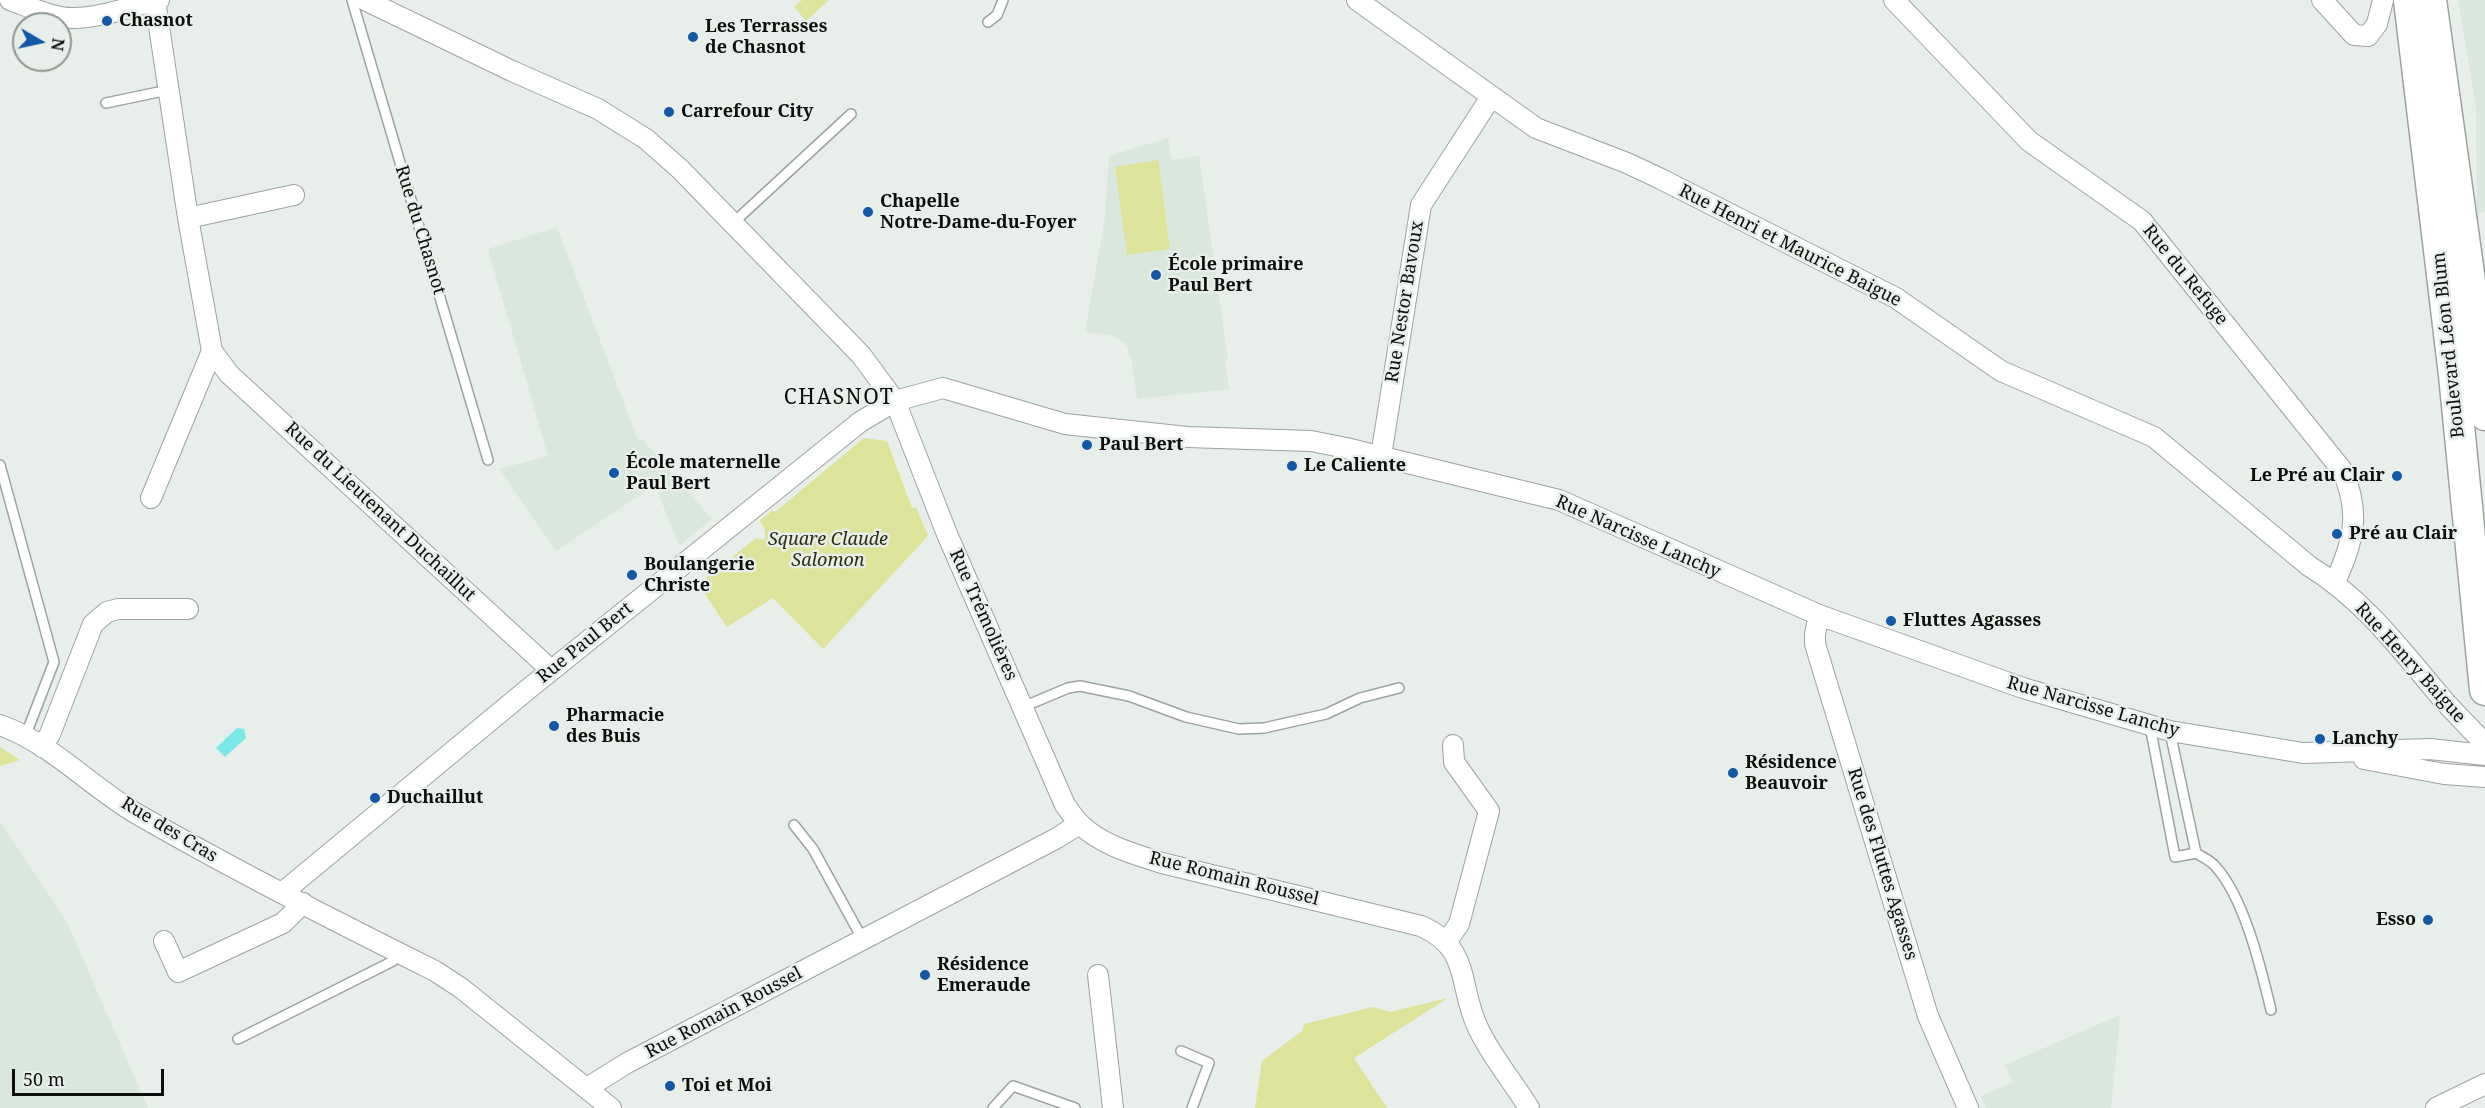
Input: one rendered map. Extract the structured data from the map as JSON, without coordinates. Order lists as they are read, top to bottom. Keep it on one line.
{"streets":{"main road":["Boulevard Léon Blum"],"street":["Rue Henri et Maurice Baigue","Rue du Refuge","Rue Nestor Bavoux","Rue du Lieutenant Duchaillut","Rue Narcisse Lanchy","Rue Trémolières","Rue Paul Bert","Rue Henry Baigue","Rue des Cras","Rue des Fluttes Agasses","Rue Romain Roussel"],"lane":["Rue du Chasnot"]},"crossings":[["Rue Henri et Maurice Baigue","Rue du Refuge"],["Rue Henri et Maurice Baigue","Rue Nestor Bavoux"],["Rue Henri et Maurice Baigue","Rue Henry Baigue"],["Rue du Refuge","Rue Henry Baigue"],["Rue Nestor Bavoux","Rue Narcisse Lanchy"],["Rue du Lieutenant Duchaillut","Rue Paul Bert"],["Rue Narcisse Lanchy","Rue Trémolières"],["Rue Narcisse Lanchy","Rue Paul Bert"],["Rue Narcisse Lanchy","Rue des Fluttes Agasses"],["Rue Trémolières","Rue Paul Bert"],["Rue Trémolières","Rue Romain Roussel"],["Rue Paul Bert","Rue des Cras"],["Rue des Cras","Rue Romain Roussel"]],"districts":["CHASNOT"],"parks":["Square Claude Salomon"],"places":["Chasnot","Les Terrasses de Chasnot","Carrefour City","Chapelle Notre-Dame-du-Foyer","École primaire Paul Bert","Paul Bert","Le Caliente","École maternelle Paul Bert","Le Pré au Clair","Pré au Clair","Boulangerie Christe","Fluttes Agasses","Pharmacie des Buis","Lanchy","Résidence Beauvoir","Duchaillut","Esso","Résidence Emeraude","Toi et Moi"],"scale_bar":"50 m","north":"right"}
